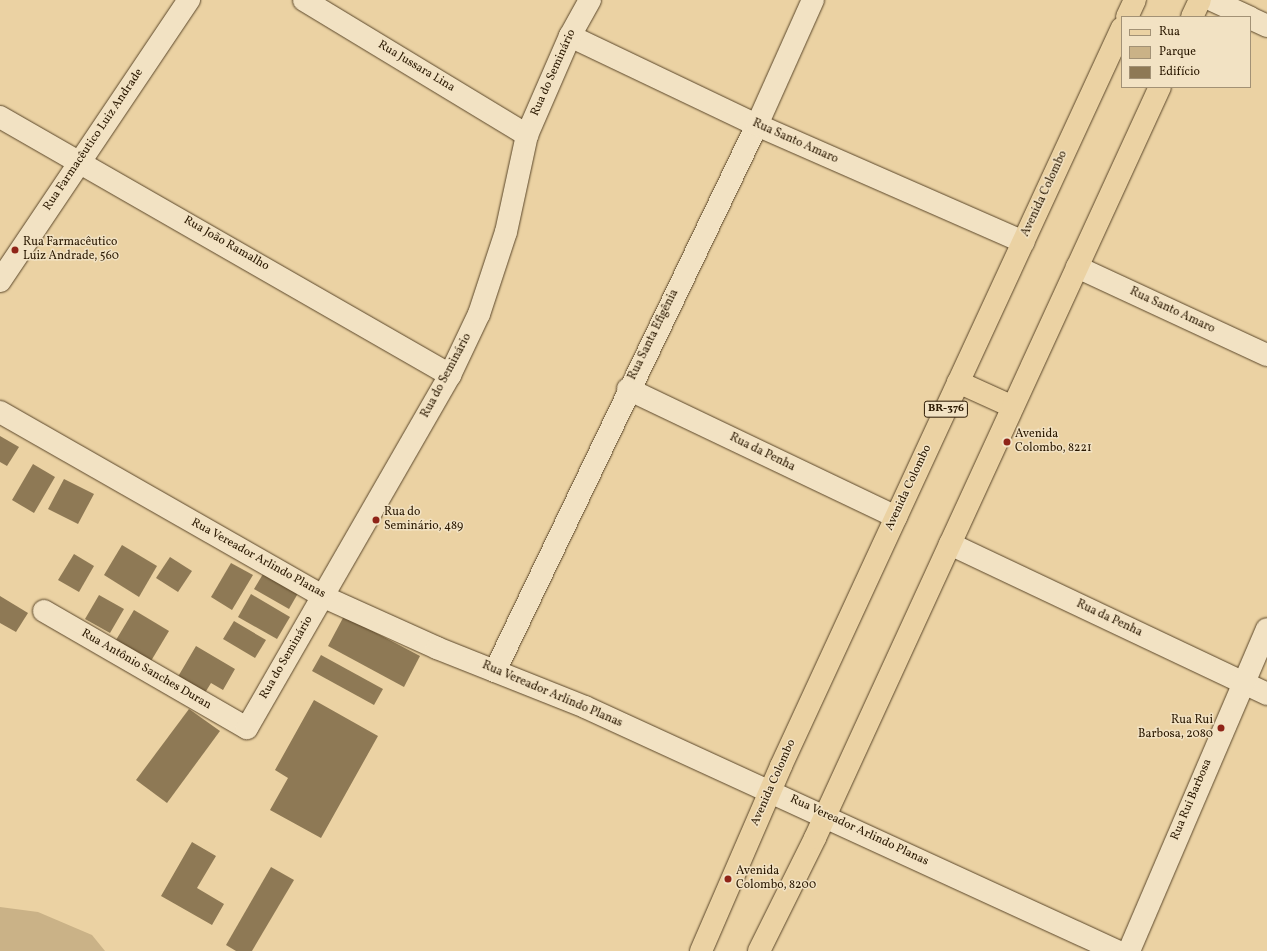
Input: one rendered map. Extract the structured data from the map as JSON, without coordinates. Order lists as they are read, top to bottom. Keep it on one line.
{"streets":{"main road":["Avenida Colombo","BR-376"],"street":["Rua Jussara Lina","Rua do Seminário","Rua Farmacêutico Luiz Andrade","Rua Santo Amaro","Rua João Ramalho","Rua Santa Efigênia","Rua da Penha","Rua Vereador Arlindo Planas","Rua Antônio Sanches Duran","Rua Rui Barbosa"]},"crossings":[["Rua Jussara Lina","Rua do Seminário"],["Rua do Seminário","Rua Santo Amaro"],["Rua do Seminário","Rua João Ramalho"],["Rua do Seminário","Rua Vereador Arlindo Planas"],["Rua do Seminário","Rua Antônio Sanches Duran"],["Rua Farmacêutico Luiz Andrade","Rua João Ramalho"],["Rua Santo Amaro","Avenida Colombo"],["Rua Santo Amaro","Rua Santa Efigênia"],["Avenida Colombo","Rua da Penha"],["Avenida Colombo","Rua Vereador Arlindo Planas"],["Rua Santa Efigênia","Rua da Penha"],["Rua Santa Efigênia","Rua Vereador Arlindo Planas"],["Rua da Penha","Rua Rui Barbosa"]],"places":["Rua Farmacêutico Luiz Andrade, 560","Avenida Colombo, 8221","Rua do Seminário, 489","Rua Rui Barbosa, 2080","Avenida Colombo, 8200"],"legend":["Rua","Parque","Edifício"]}
